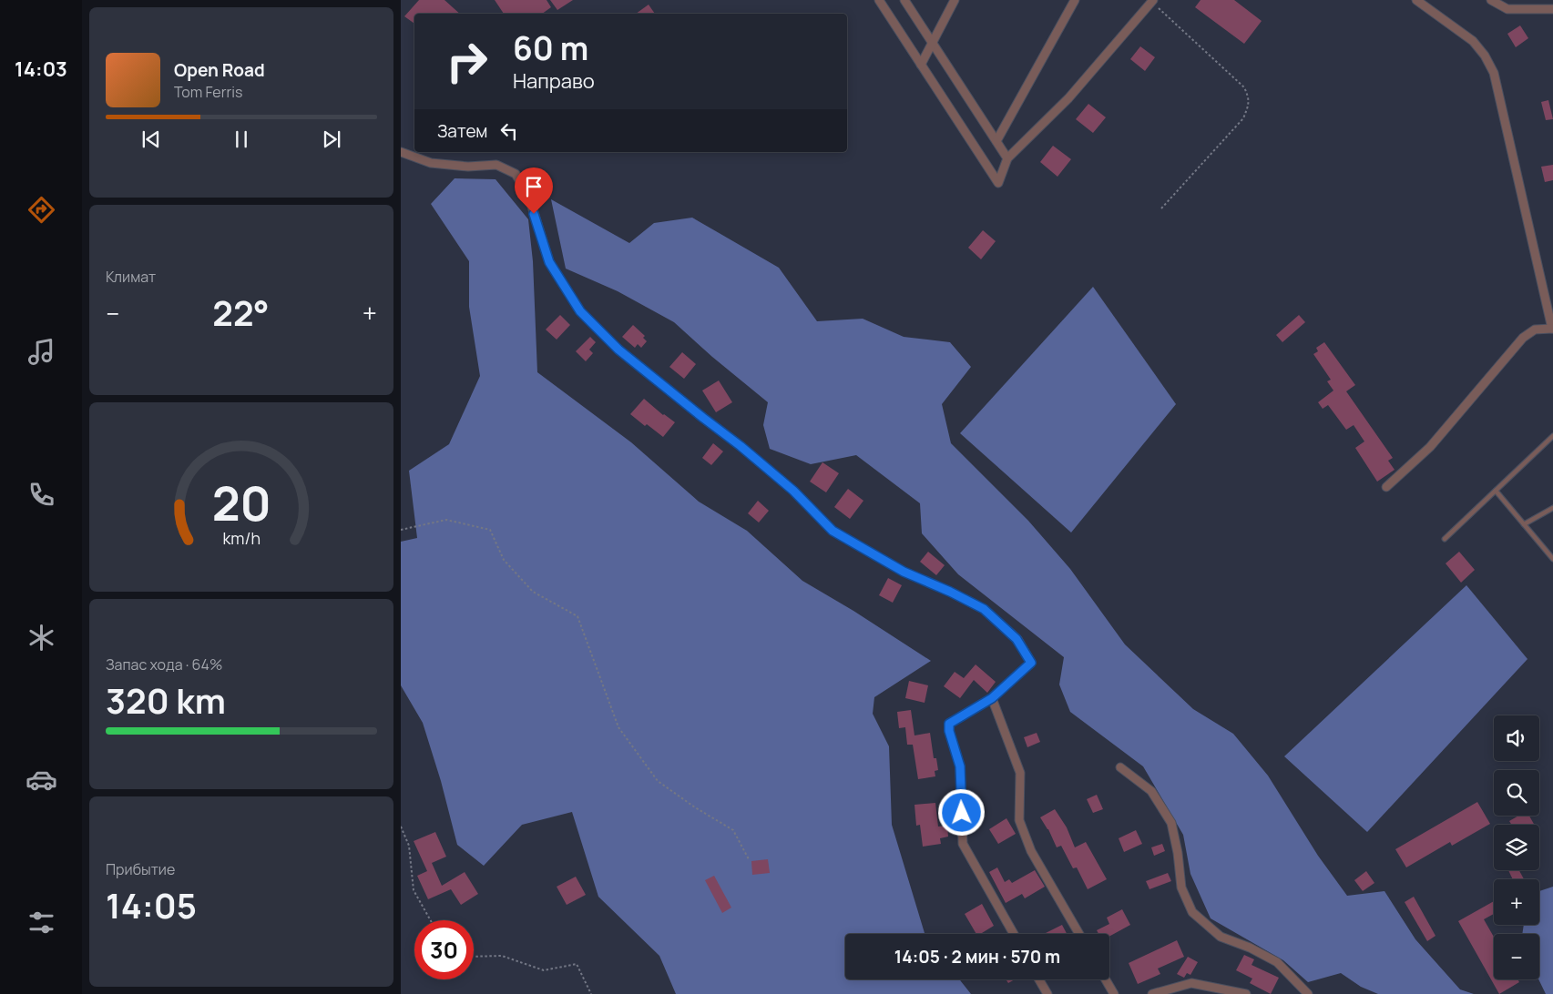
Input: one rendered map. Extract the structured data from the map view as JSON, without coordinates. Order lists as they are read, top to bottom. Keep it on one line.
{"page":{"tabs":"14:03","turn":["60 m","Направо"],"song":["Open Road","Tom Ferris"],"then":"Затем","tile":["Климат",["Запас хода · 64%","320 km"],["Прибытие","14:05"]],"heat":["−","22°","+"],"map_buttons":["+","−"],"limit":"30","trip":"14:05 · 2 мин · 570 m","gauge":["20","km/h"]}}
